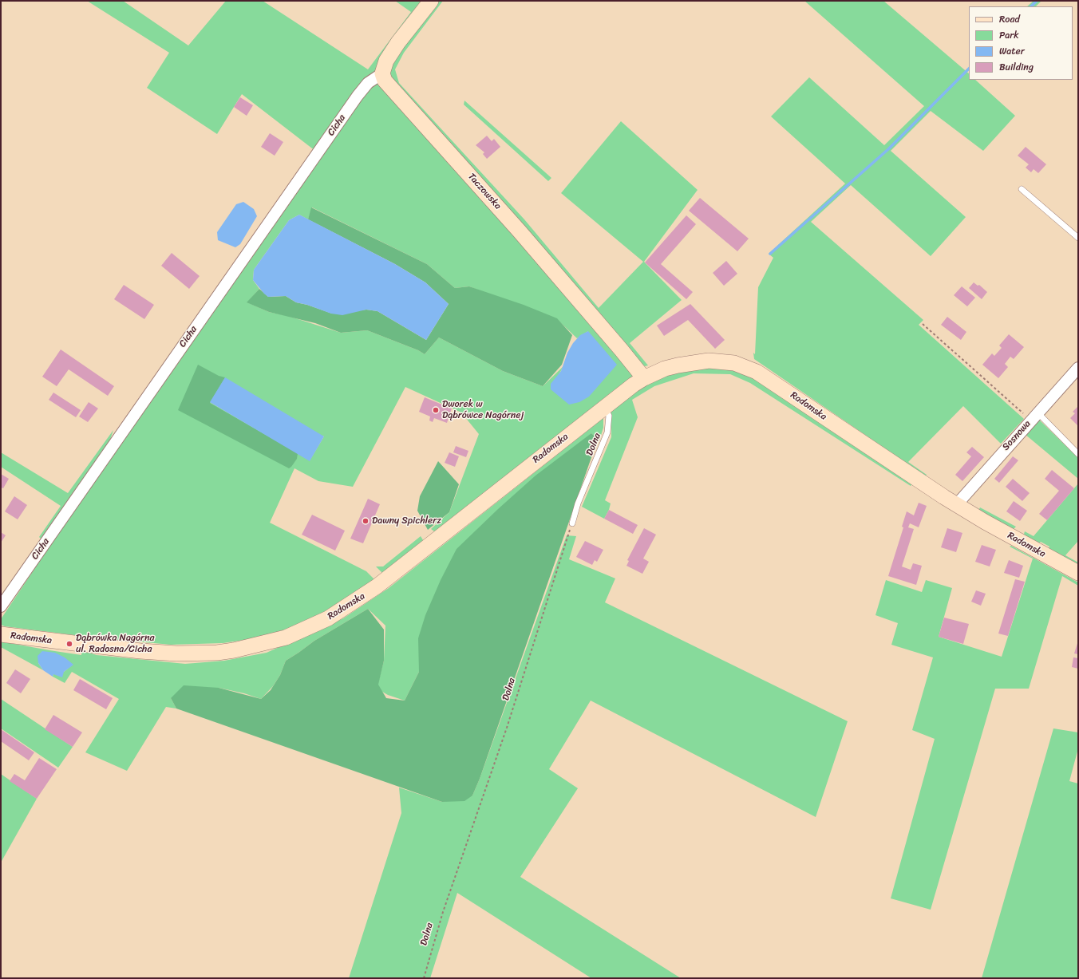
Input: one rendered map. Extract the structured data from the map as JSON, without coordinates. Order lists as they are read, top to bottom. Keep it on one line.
{"streets":{"street":["Cicha","Taczowska","Radomska","Sosnowa"],"lane":["Dolna"]},"crossings":[["Cicha","Taczowska"],["Taczowska","Radomska"],["Radomska","Sosnowa"],["Radomska","Dolna"]],"places":["Dworek w Dąbrówce Nagórnej","Dawny Spichlerz","Dąbrówka Nagórna ul. Radosna/Cicha"],"legend":["Road","Park","Water","Building"]}
